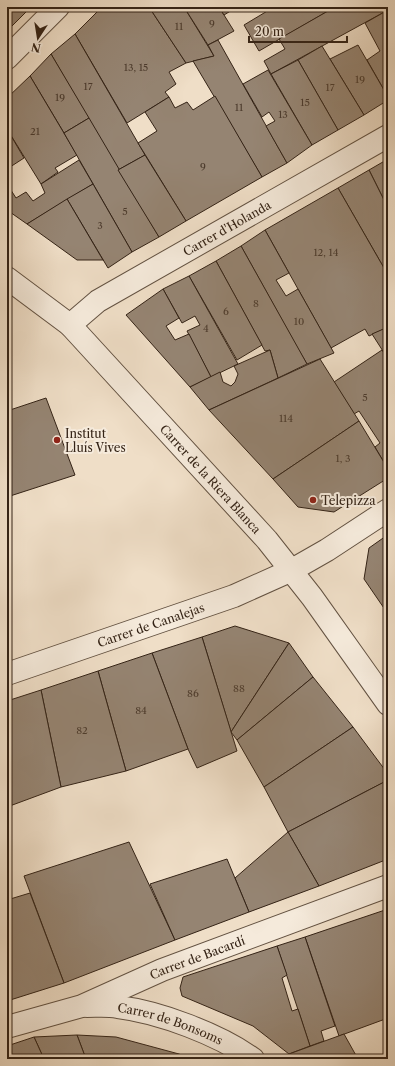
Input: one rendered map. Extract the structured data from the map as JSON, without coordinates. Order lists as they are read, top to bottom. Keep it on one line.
{"streets":{"street":["Carrer d'Holanda","Carrer de la Riera Blanca","Carrer de Canalejas","Carrer de Bacardí","Carrer de Bonsoms"]},"crossings":[["Carrer d'Holanda","Carrer de la Riera Blanca"],["Carrer de la Riera Blanca","Carrer de Canalejas"],["Carrer de Bacardí","Carrer de Bonsoms"]],"places":["Institut Lluís Vives","Telepizza"],"house_numbers":["9","11","13, 15","19","17","17","19","15","11","13","21","9","5","3","12, 14","8","6","10","4","5","114","1, 3","88","86","84","82"],"scale_bar":"20 m","north":"bottom"}
